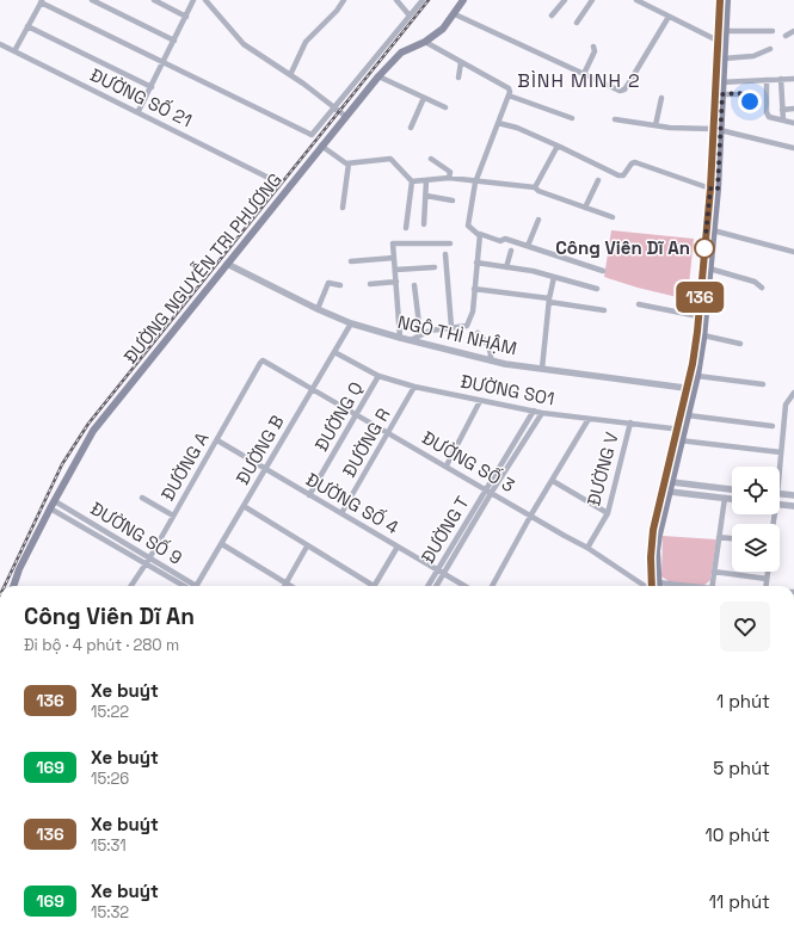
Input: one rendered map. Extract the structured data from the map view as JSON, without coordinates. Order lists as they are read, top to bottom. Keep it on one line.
{"streets":{"main road":["ĐƯỜNG NGUYỄN TRI PHƯƠNG"],"street":["ĐƯỜNG SỐ 21","NGÔ THÌ NHẬM","ĐƯỜNG SO1","ĐƯỜNG Q","ĐƯỜNG R","ĐƯỜNG B","ĐƯỜNG SỐ 3","ĐƯỜNG A","ĐƯỜNG V","ĐƯỜNG SỐ 4","ĐƯỜNG T","ĐƯỜNG SỐ 9"]},"crossings":[["ĐƯỜNG NGUYỄN TRI PHƯƠNG","NGÔ THÌ NHẬM"],["ĐƯỜNG NGUYỄN TRI PHƯƠNG","ĐƯỜNG SỐ 9"],["NGÔ THÌ NHẬM","ĐƯỜNG B"],["ĐƯỜNG SO1","ĐƯỜNG Q"],["ĐƯỜNG SO1","ĐƯỜNG R"],["ĐƯỜNG SO1","ĐƯỜNG B"],["ĐƯỜNG SO1","ĐƯỜNG V"],["ĐƯỜNG SO1","ĐƯỜNG T"],["ĐƯỜNG Q","ĐƯỜNG SỐ 3"],["ĐƯỜNG Q","ĐƯỜNG SỐ 4"],["ĐƯỜNG R","ĐƯỜNG SỐ 3"],["ĐƯỜNG R","ĐƯỜNG SỐ 4"],["ĐƯỜNG B","ĐƯỜNG SỐ 3"],["ĐƯỜNG B","ĐƯỜNG SỐ 4"],["ĐƯỜNG SỐ 3","ĐƯỜNG A"],["ĐƯỜNG SỐ 3","ĐƯỜNG V"],["ĐƯỜNG SỐ 3","ĐƯỜNG T"],["ĐƯỜNG A","ĐƯỜNG SỐ 4"],["ĐƯỜNG A","ĐƯỜNG SỐ 9"],["ĐƯỜNG SỐ 4","ĐƯỜNG T"]],"districts":["BÌNH MINH 2"],"places":["Công Viên Dĩ An"],"lines":["bus line 136"],"page":{"on_map":"136","heading":["Công Viên Dĩ An","Đi bộ · 4 phút · 280 m"],"list":[{"mark":"136","name":"Xe buýt","note":"15:22","value":"1 phút"},{"mark":"169","name":"Xe buýt","note":"15:26","value":"5 phút"},{"mark":"136","name":"Xe buýt","note":"15:31","value":"10 phút"},{"mark":"169","name":"Xe buýt","note":"15:32","value":"11 phút"}]}}
